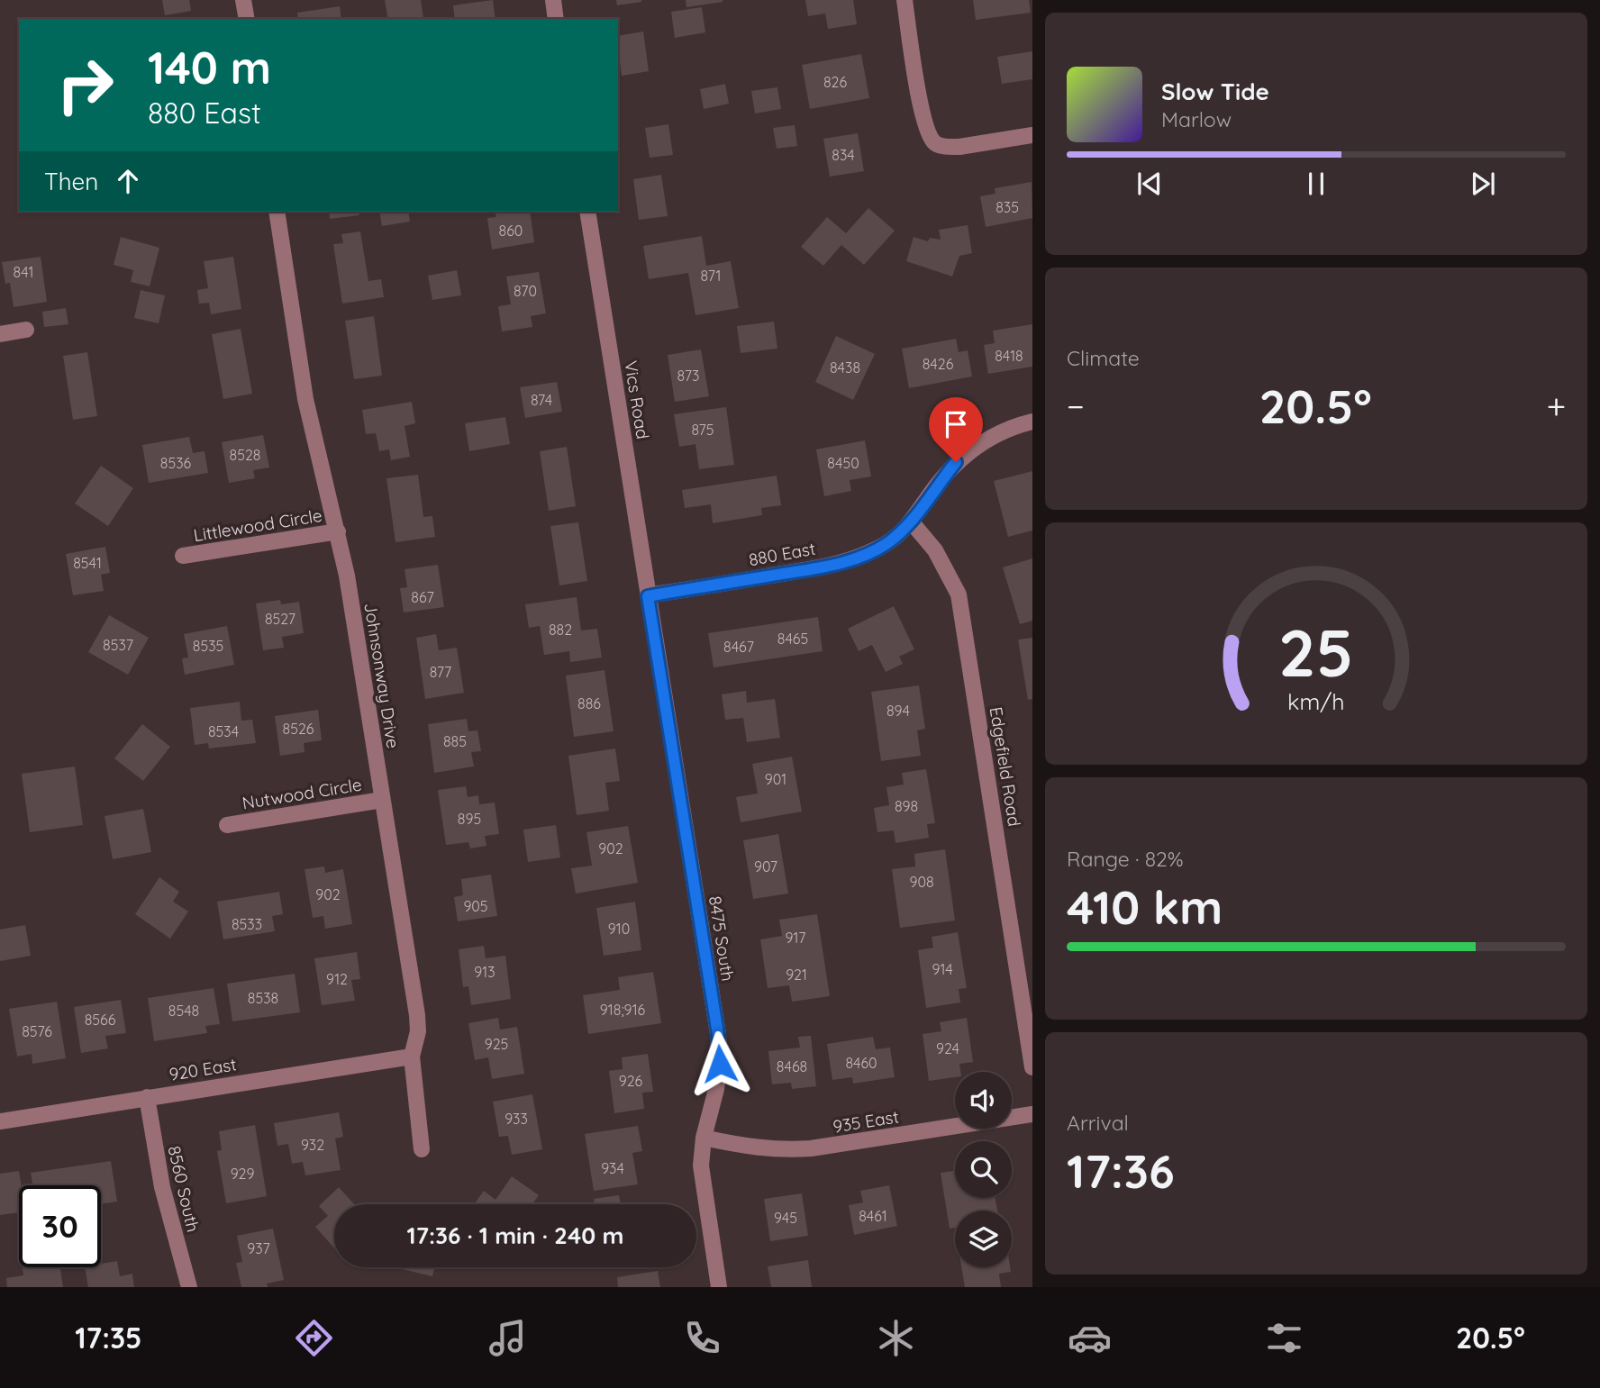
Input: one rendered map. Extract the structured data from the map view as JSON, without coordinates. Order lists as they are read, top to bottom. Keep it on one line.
{"streets":{"street":["Vics Road","Littlewood Circle","880 East","Johnsonway Drive","Edgefield Road","Nutwood Circle","8475 South","920 East","935 East","8560 South"]},"crossings":[["Vics Road","880 East"],["Vics Road","8475 South"],["Littlewood Circle","Johnsonway Drive"],["880 East","Edgefield Road"],["880 East","8475 South"],["Johnsonway Drive","Nutwood Circle"],["Johnsonway Drive","920 East"],["8475 South","935 East"],["920 East","8560 South"]],"house_numbers":["826","834","835","860","841","871","870","8418","8426","8438","873","874","875","8528","8536","8450","8541","867","8527","882","8465","8537","8535","8467","877","886","894","8526","8534","885","901","898","895","902","907","908","902","905","8533","910","917","914","913","921","912","8538","918;916","8548","8566","8576","925","924","8460","8468","926","933","932","934","929","8461","945","937"],"page":{"turn":["140 m","880 East"],"song":["Slow Tide","Marlow"],"then":"Then","tile":["Climate",["Range · 82%","410 km"],["Arrival","17:36"]],"heat":["−","20.5°","+"],"limit":"30","trip":"17:36 · 1 min · 240 m","tabs":["17:35","20.5°"],"gauge":["25","km/h"]}}
